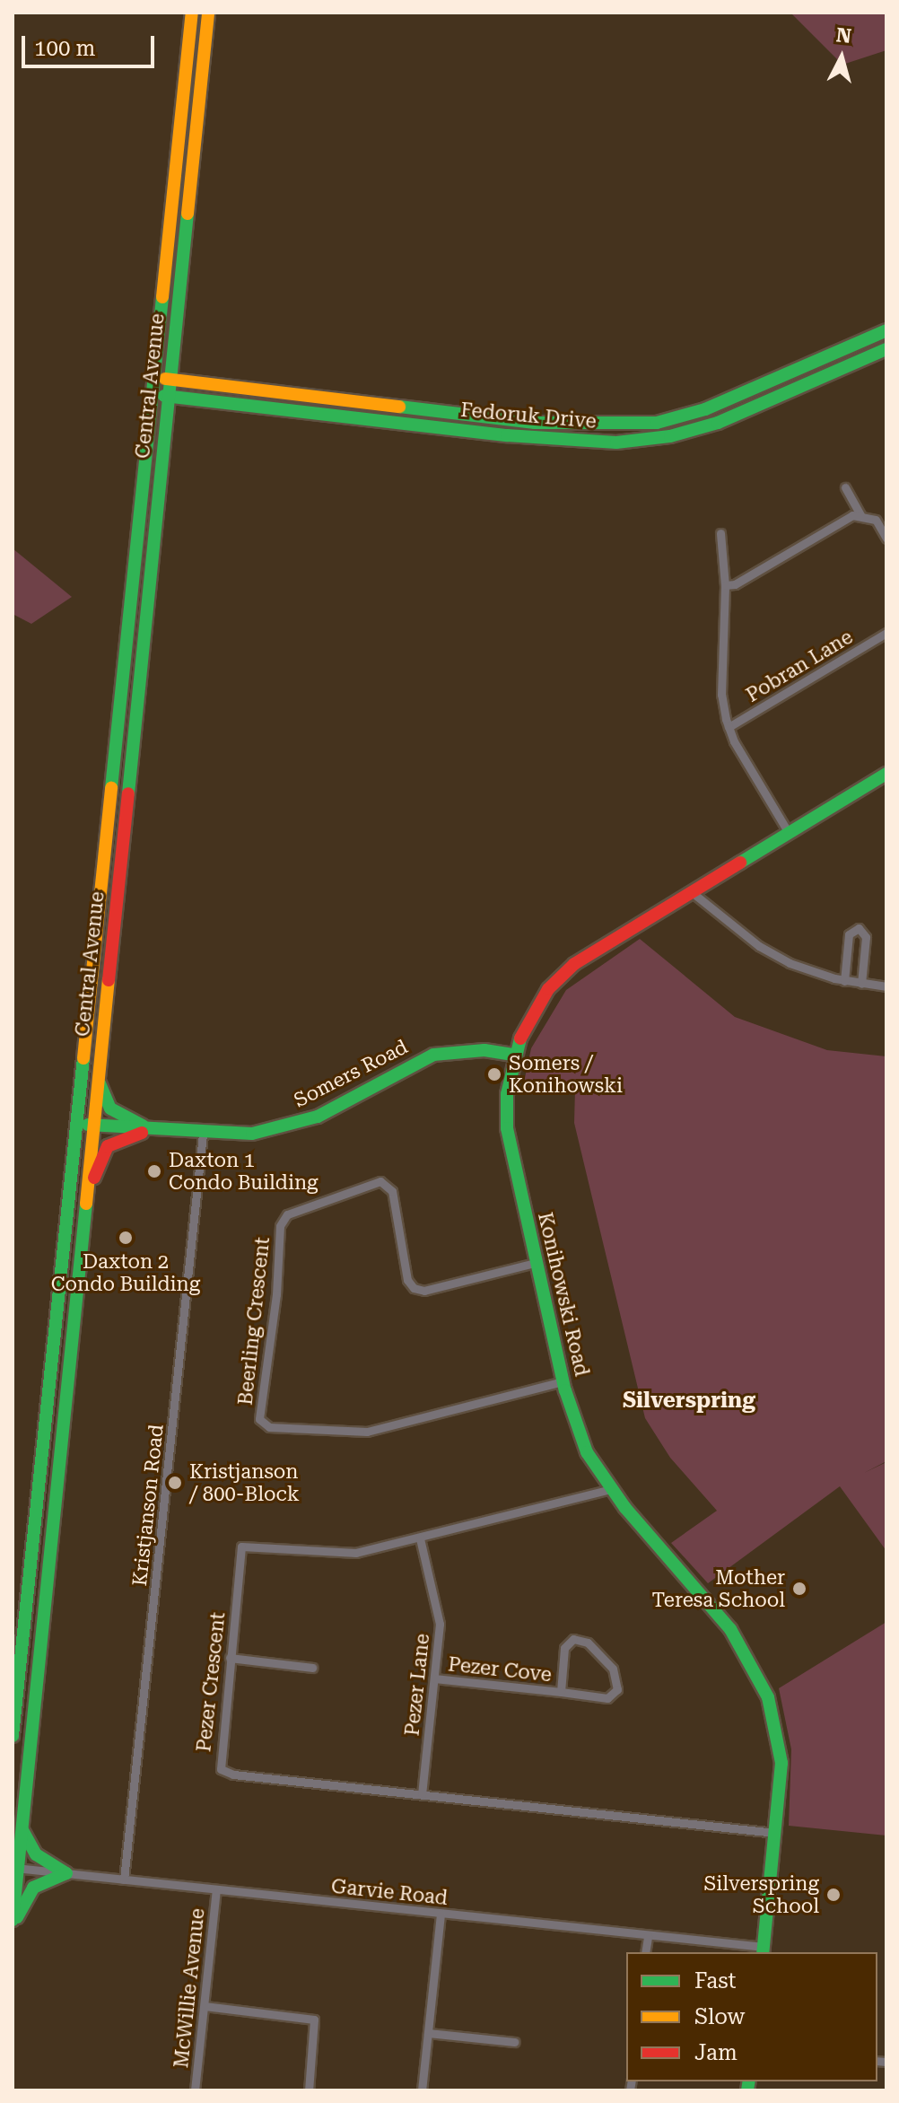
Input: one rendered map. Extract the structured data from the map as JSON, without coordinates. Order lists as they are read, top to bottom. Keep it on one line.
{"streets":{"main road":["Central Avenue","Fedoruk Drive","Somers Road","Konihowski Road"],"street":["Pobran Lane","Beerling Crescent","Kristjanson Road","Pezer Cove","Pezer Crescent","Pezer Lane","Garvie Road","McWillie Avenue"]},"crossings":[["Central Avenue","Fedoruk Drive"],["Central Avenue","Somers Road"],["Central Avenue","Garvie Road"],["Somers Road","Konihowski Road"],["Somers Road","Kristjanson Road"],["Konihowski Road","Beerling Crescent"],["Konihowski Road","Pezer Crescent"],["Konihowski Road","Garvie Road"],["Kristjanson Road","Garvie Road"],["Pezer Cove","Pezer Lane"],["Pezer Crescent","Pezer Lane"],["Garvie Road","McWillie Avenue"]],"districts":["Silverspring"],"places":["Somers / Konihowski","Daxton 1 Condo Building","Daxton 2 Condo Building","Kristjanson / 800-Block","Mother Teresa School","Silverspring School"],"legend":["Fast","Slow","Jam"],"scale_bar":"100 m","north":"top"}
